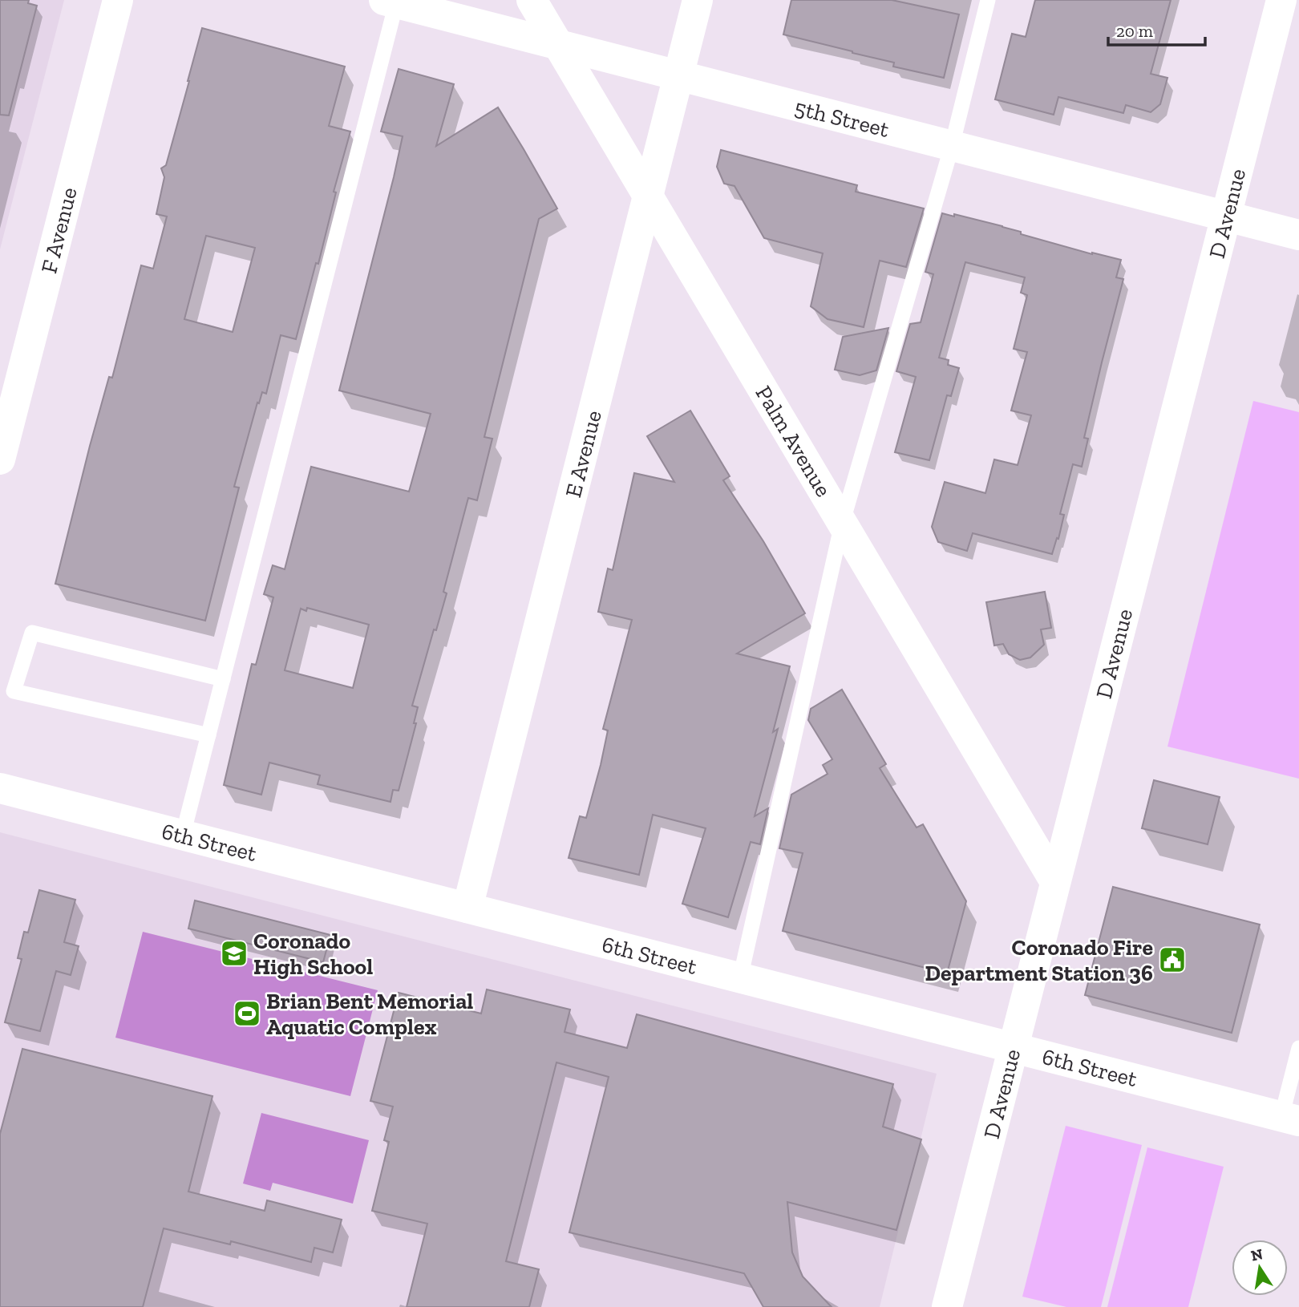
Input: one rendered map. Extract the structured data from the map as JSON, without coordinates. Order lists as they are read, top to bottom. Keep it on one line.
{"streets":{"street":["5th Street","D Avenue","F Avenue","Palm Avenue","E Avenue","6th Street"]},"crossings":[["5th Street","D Avenue"],["5th Street","Palm Avenue"],["5th Street","E Avenue"],["D Avenue","Palm Avenue"],["D Avenue","6th Street"],["Palm Avenue","E Avenue"],["E Avenue","6th Street"]],"places":{"school or university":["Coronado High School"],"public building":["Coronado Fire Department Station 36"],"sports":["Brian Bent Memorial Aquatic Complex"]},"scale_bar":"20 m","north":"top"}
